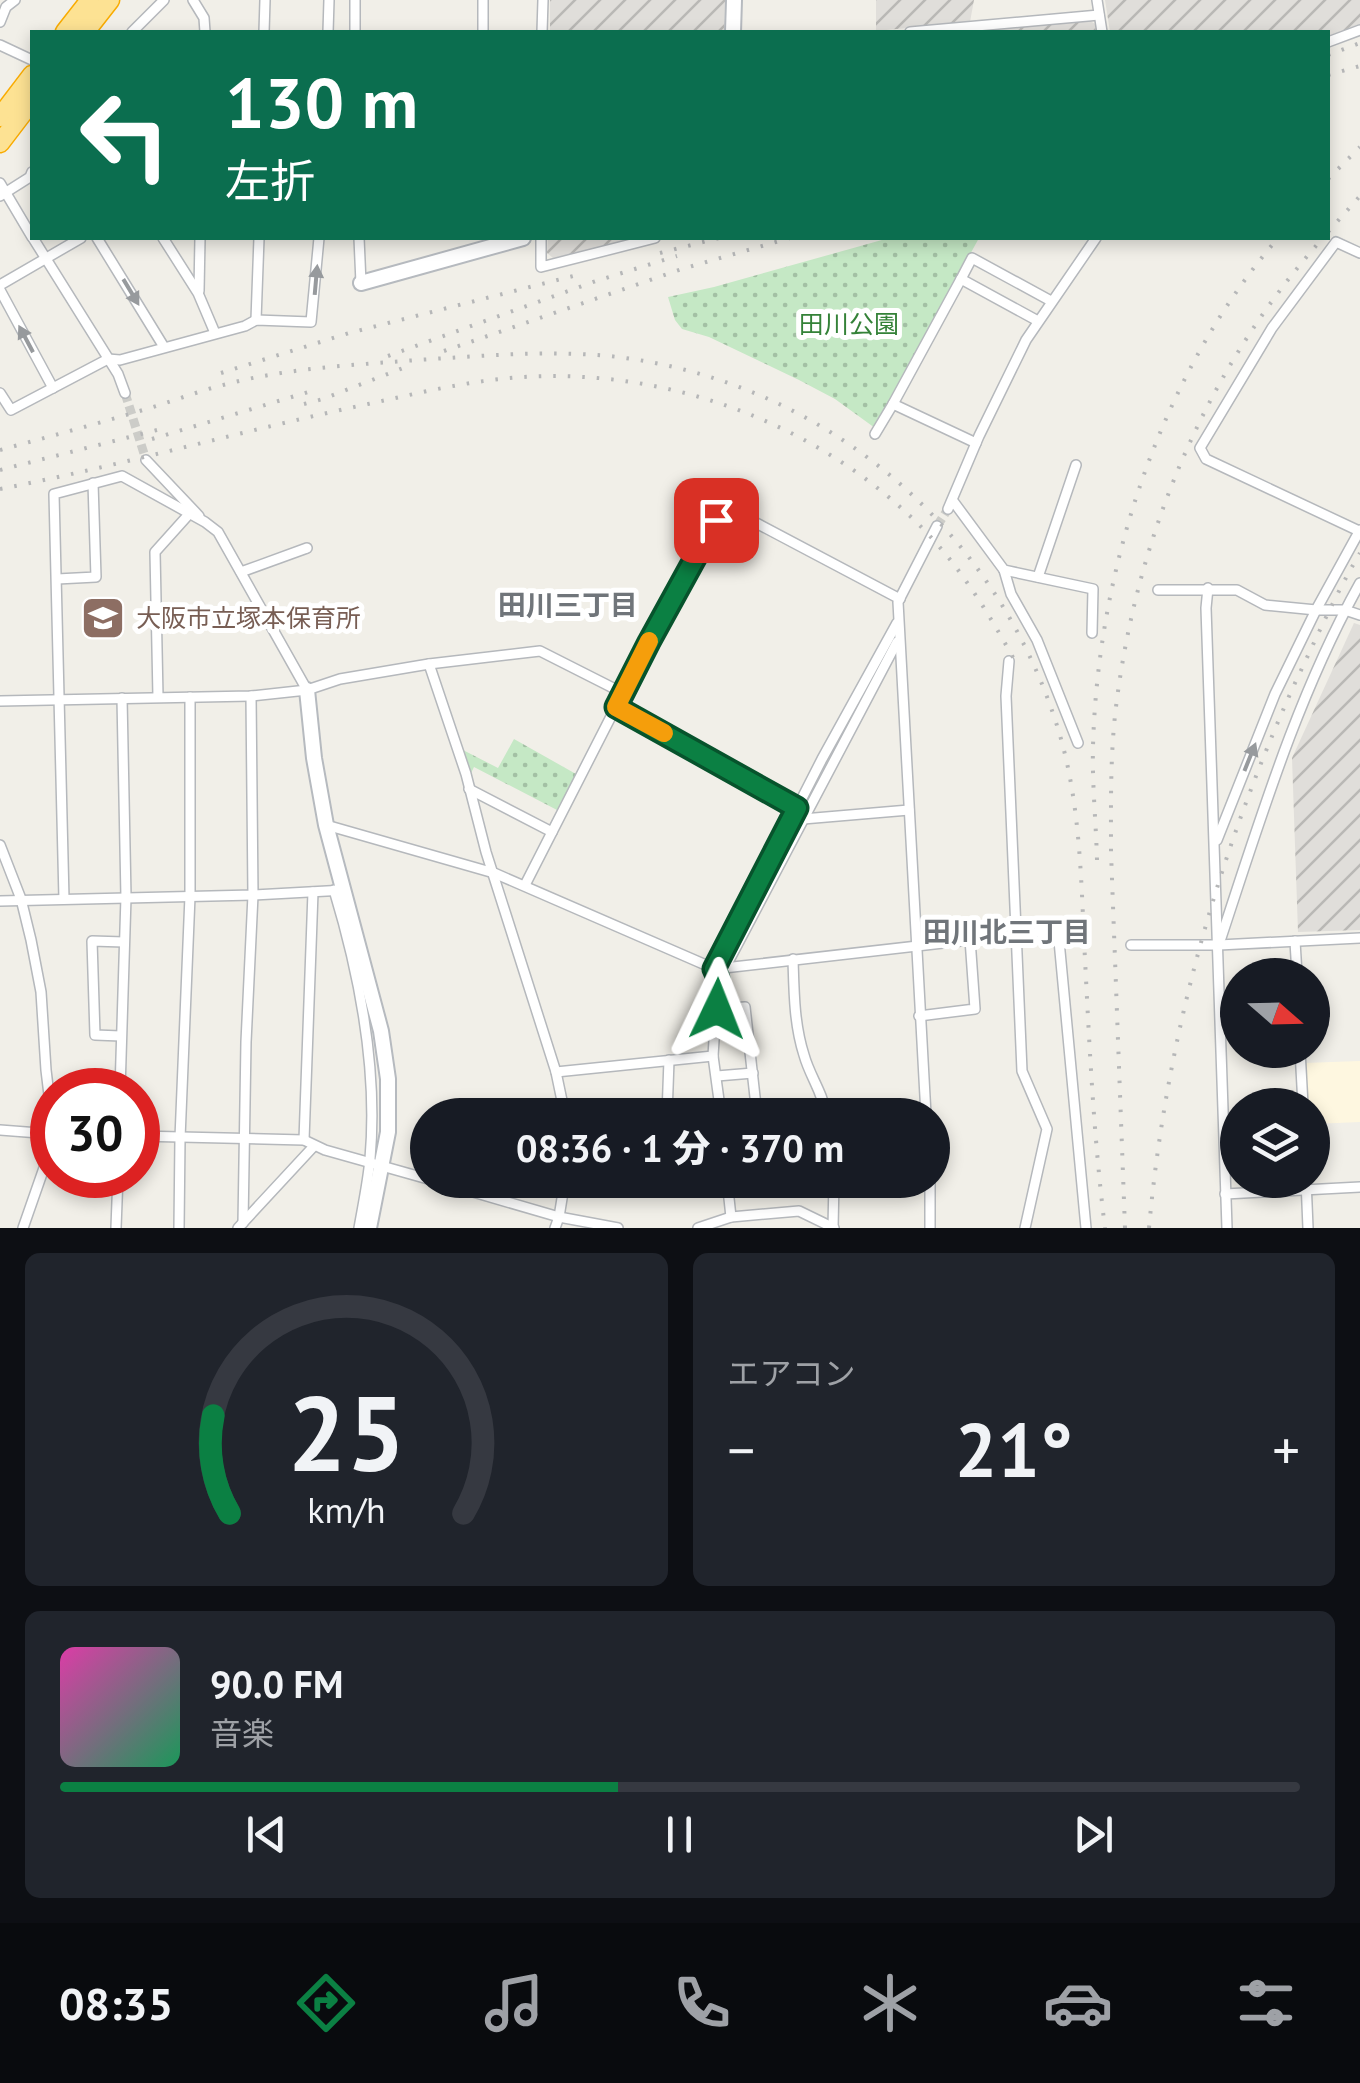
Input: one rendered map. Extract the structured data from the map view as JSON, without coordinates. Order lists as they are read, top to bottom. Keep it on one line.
{"districts":["田川三丁目","田川北三丁目"],"parks":["田川公園"],"places":{"school or university":["大阪市立塚本保育所"]},"north":"right","page":{"turn":["130 m","左折"],"limit":"30","trip":"08:36 · 1 分 · 370 m","tile":"エアコン","heat":["−","21°","+"],"song":["90.0 FM","音楽"],"tabs":"08:35","gauge":["25","km/h"]}}
